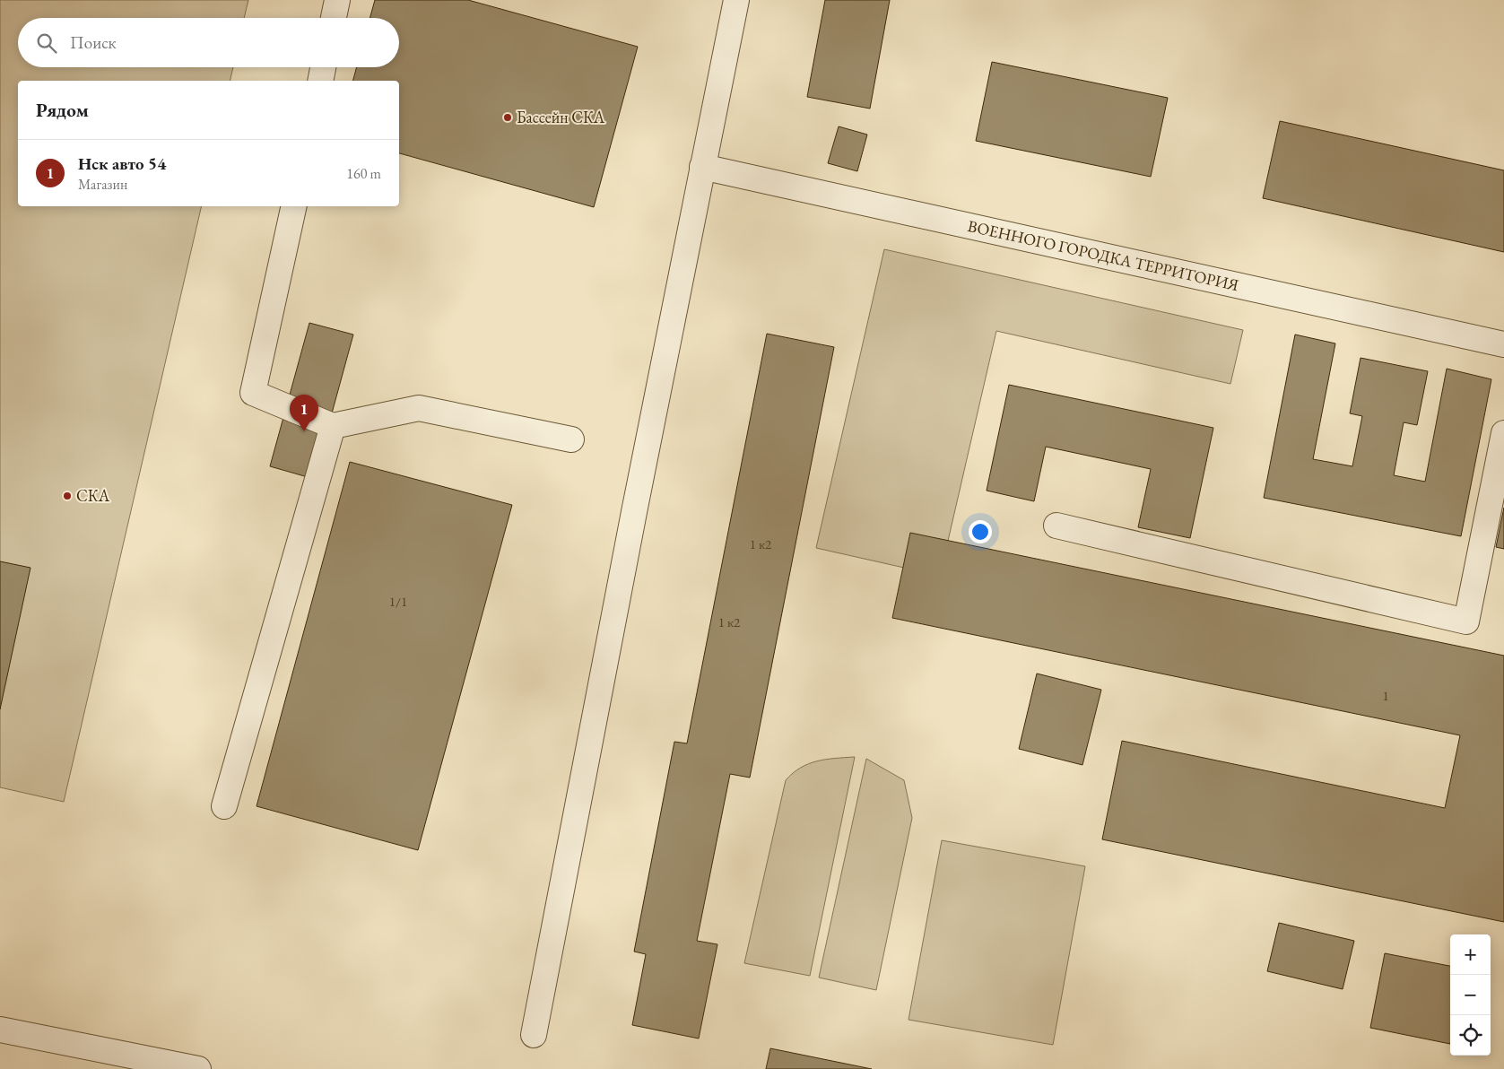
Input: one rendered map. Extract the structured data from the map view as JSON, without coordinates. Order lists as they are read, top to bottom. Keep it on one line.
{"streets":{"street":["ВОЕННОГО ГОРОДКА ТЕРРИТОРИЯ"]},"places":["Бассейн СКА","СКА"],"house_numbers":["1 к2","1/1","1 к2","1"],"page":{"search":"Поиск","heading":"Рядом","list":[{"mark":"1","name":"Нск авто 54","note":"Магазин","value":"160 m"}],"pins":"1","map_buttons":["+","−"]}}
